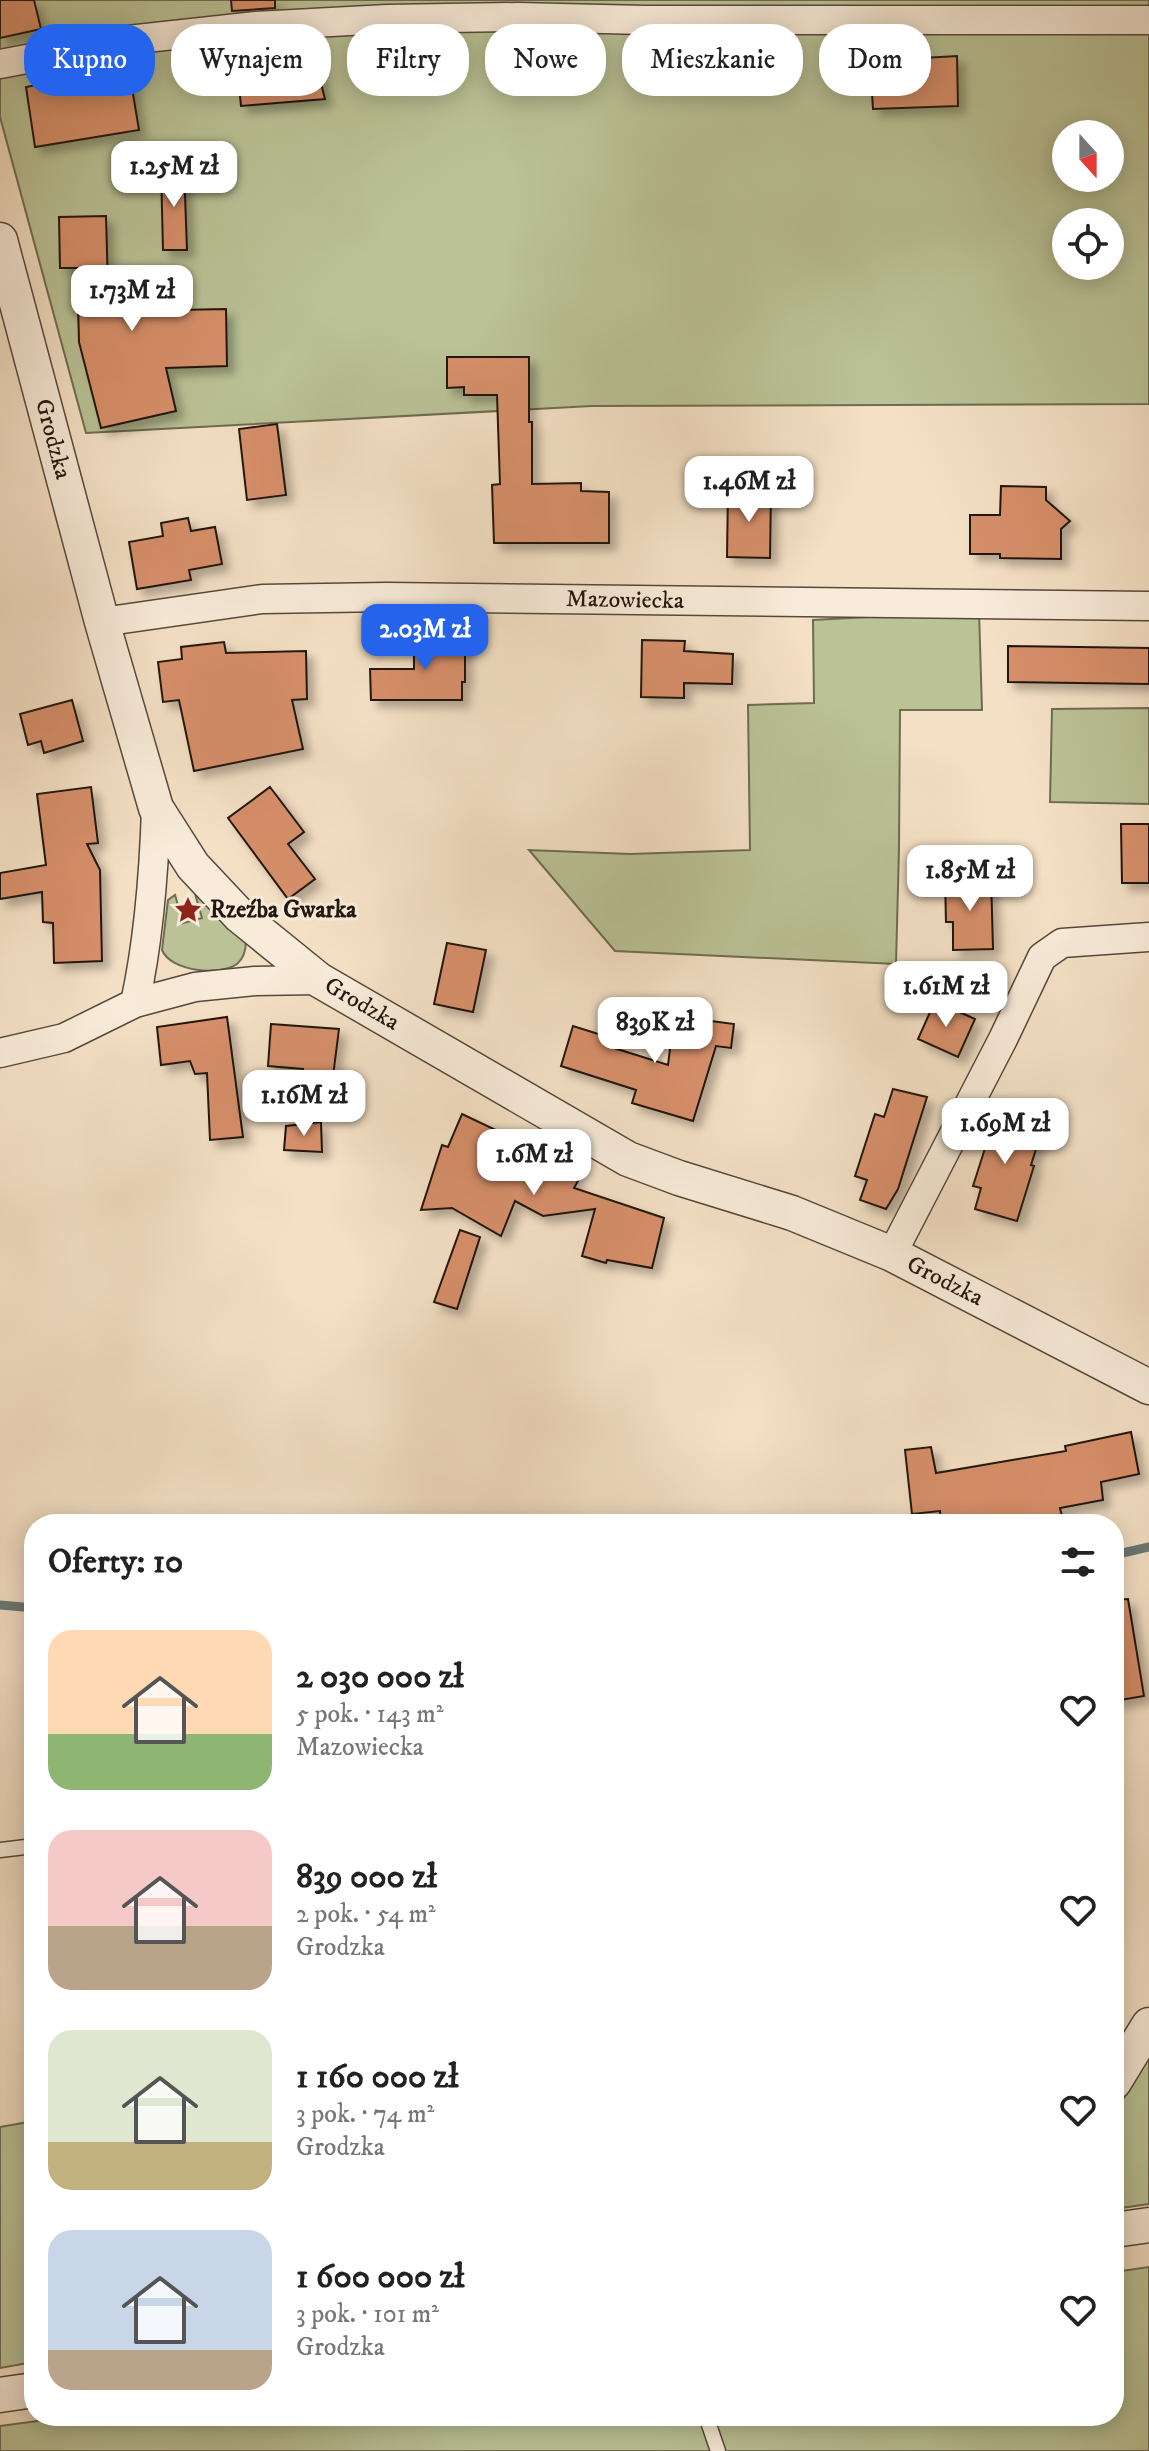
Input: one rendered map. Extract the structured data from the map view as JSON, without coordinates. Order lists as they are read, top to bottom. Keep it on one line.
{"streets":{"street":["Grodzka","Mazowiecka"]},"crossings":[["Grodzka","Mazowiecka"]],"places":{"place":["Rzeźba Gwarka"]},"north":"bottom","page":{"chip":["Kupno","Wynajem","Filtry","Nowe","Mieszkanie","Dom"],"price":["1.25M zł","1.73M zł","1.46M zł","2.03M zł","1.85M zł","1.61M zł","839K zł","1.16M zł","1.69M zł","1.6M zł"],"heading":"Oferty: 10","list":[{"name":"2 030 000 zł","note":"5 pok. · 143 m² · Mazowiecka"},{"name":"839 000 zł","note":"2 pok. · 54 m² · Grodzka"},{"name":"1 160 000 zł","note":"3 pok. · 74 m² · Grodzka"},{"name":"1 600 000 zł","note":"3 pok. · 101 m² · Grodzka"}]}}
